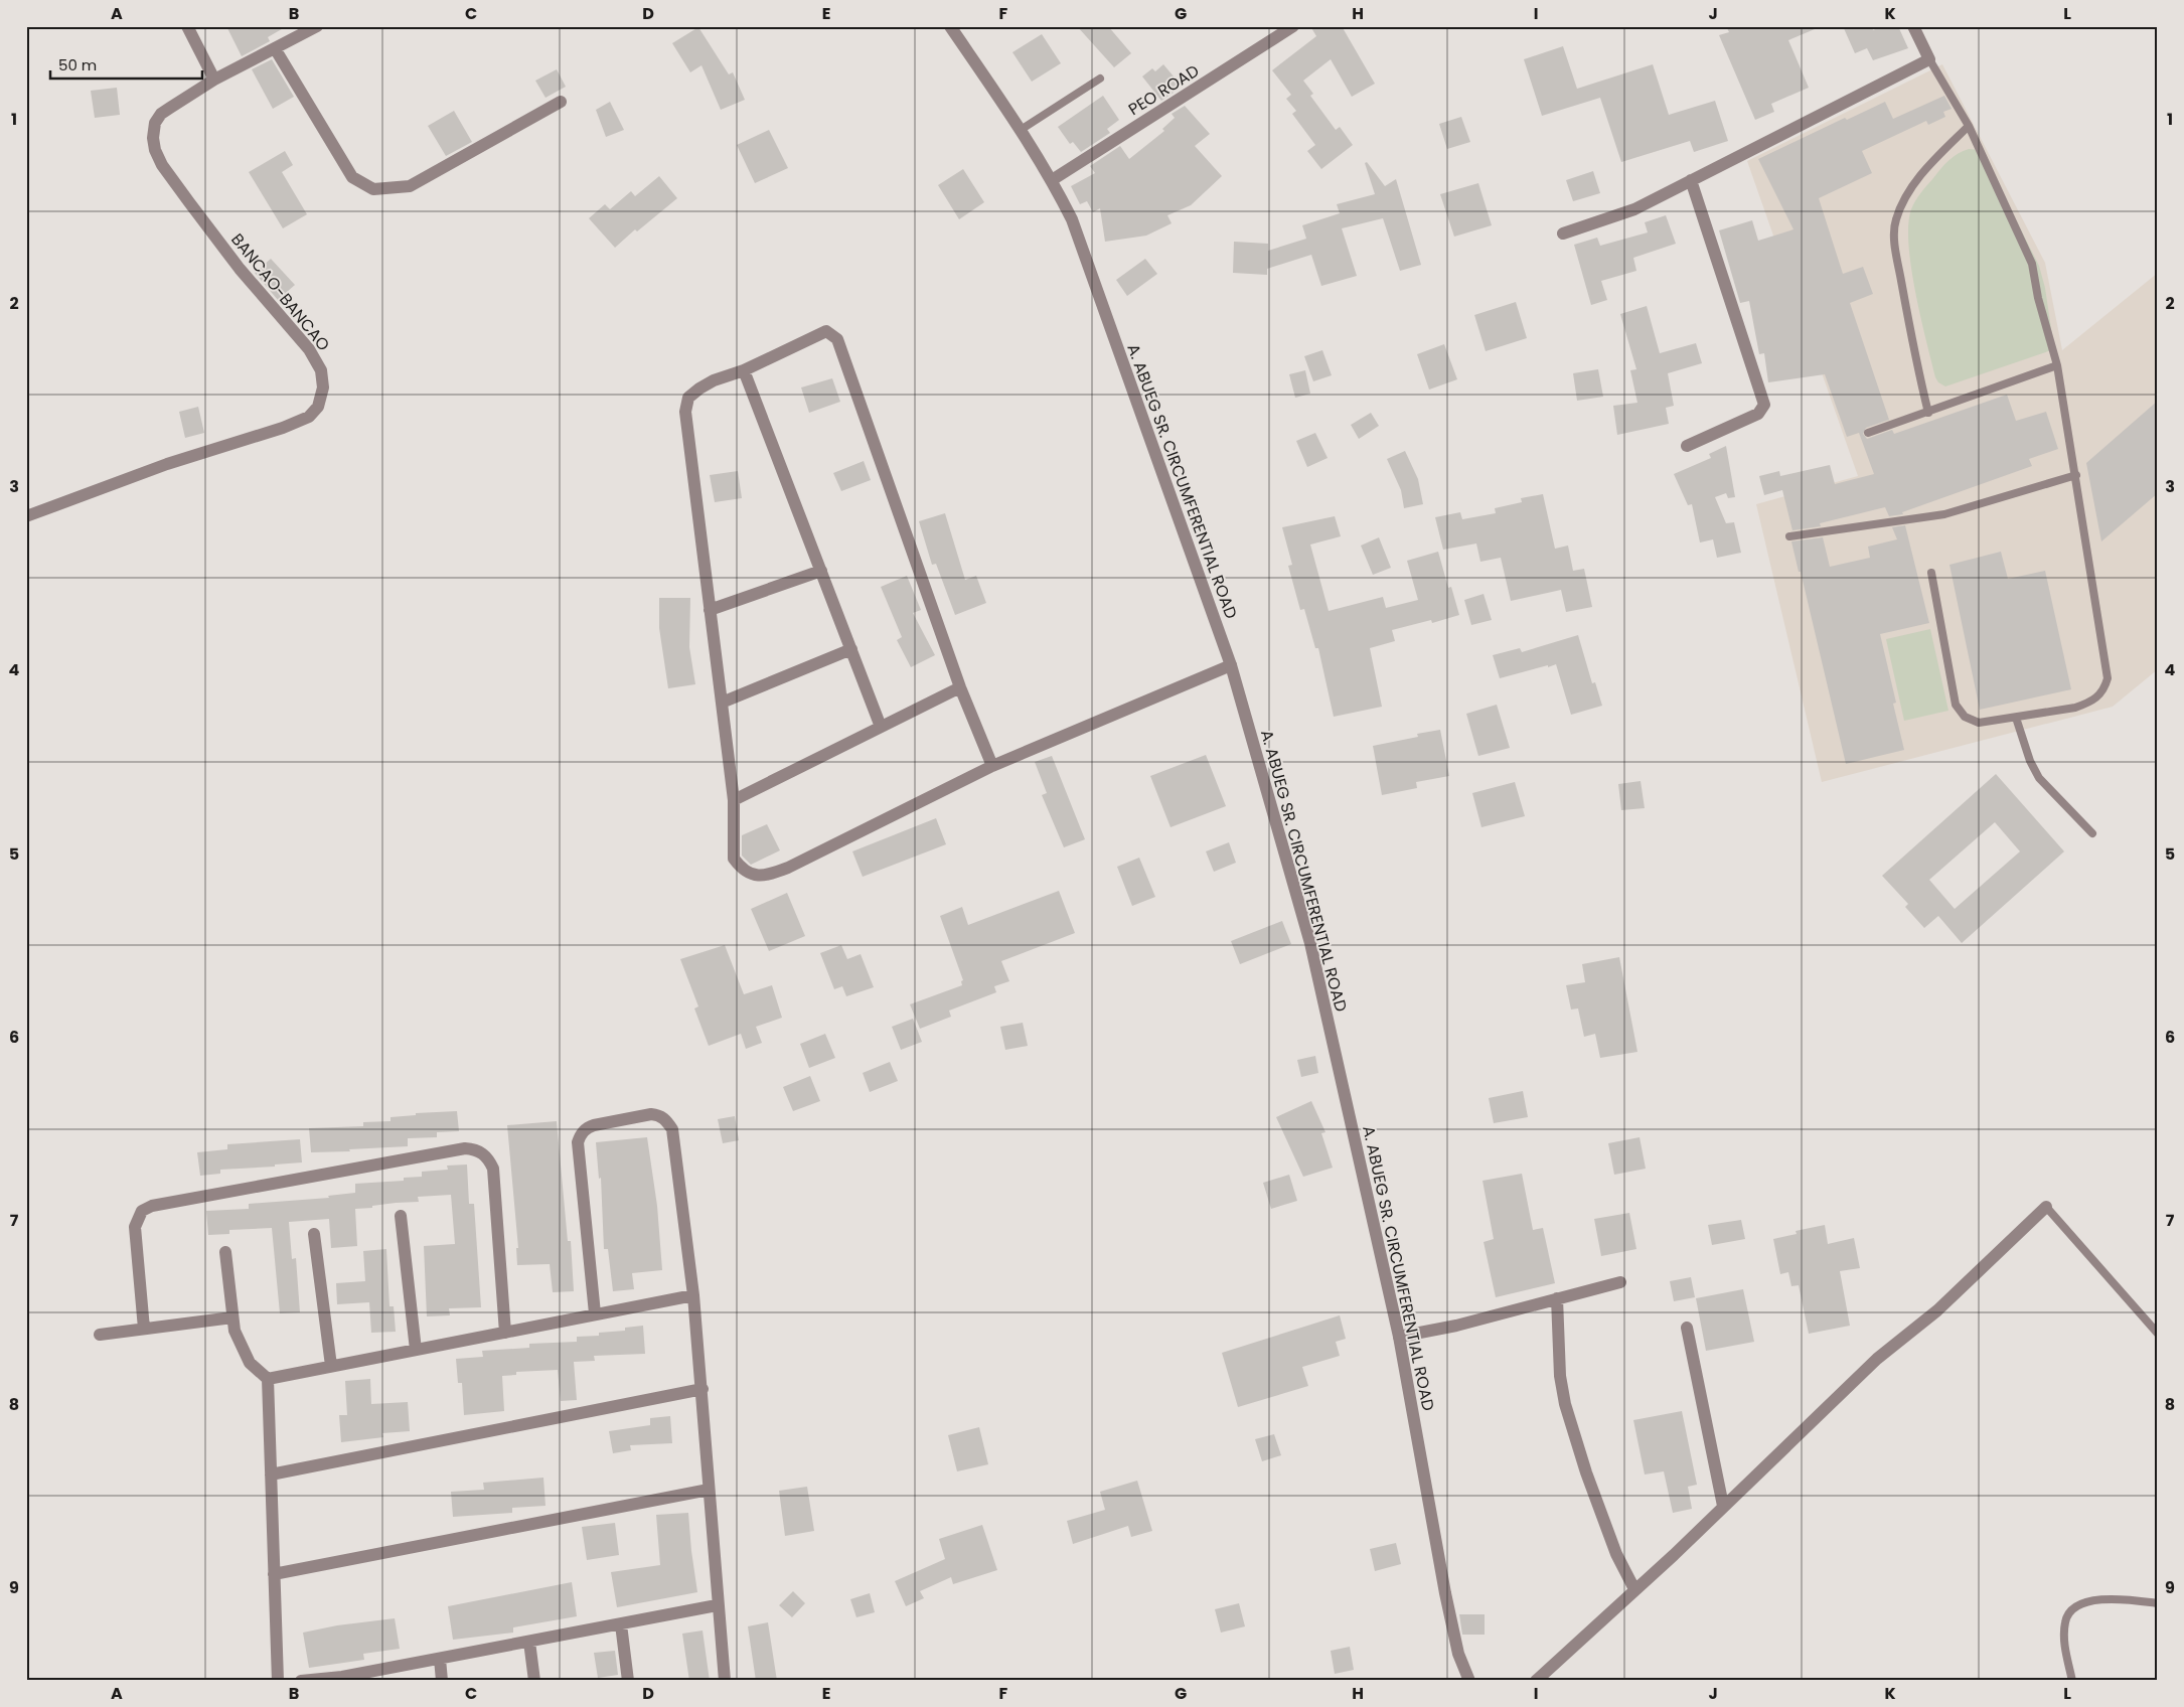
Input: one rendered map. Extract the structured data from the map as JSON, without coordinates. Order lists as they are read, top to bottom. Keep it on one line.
{"streets":{"street":["PEO ROAD","BANCAO-BANCAO","A. ABUEG SR. CIRCUMFERENTIAL ROAD"]},"crossings":[["PEO ROAD","A. ABUEG SR. CIRCUMFERENTIAL ROAD"]],"scale_bar":"50 m","grid":{"columns":["A","B","C","D","E","F","G","H","I","J","K","L"],"rows":["1","2","3","4","5","6","7","8","9"]}}
